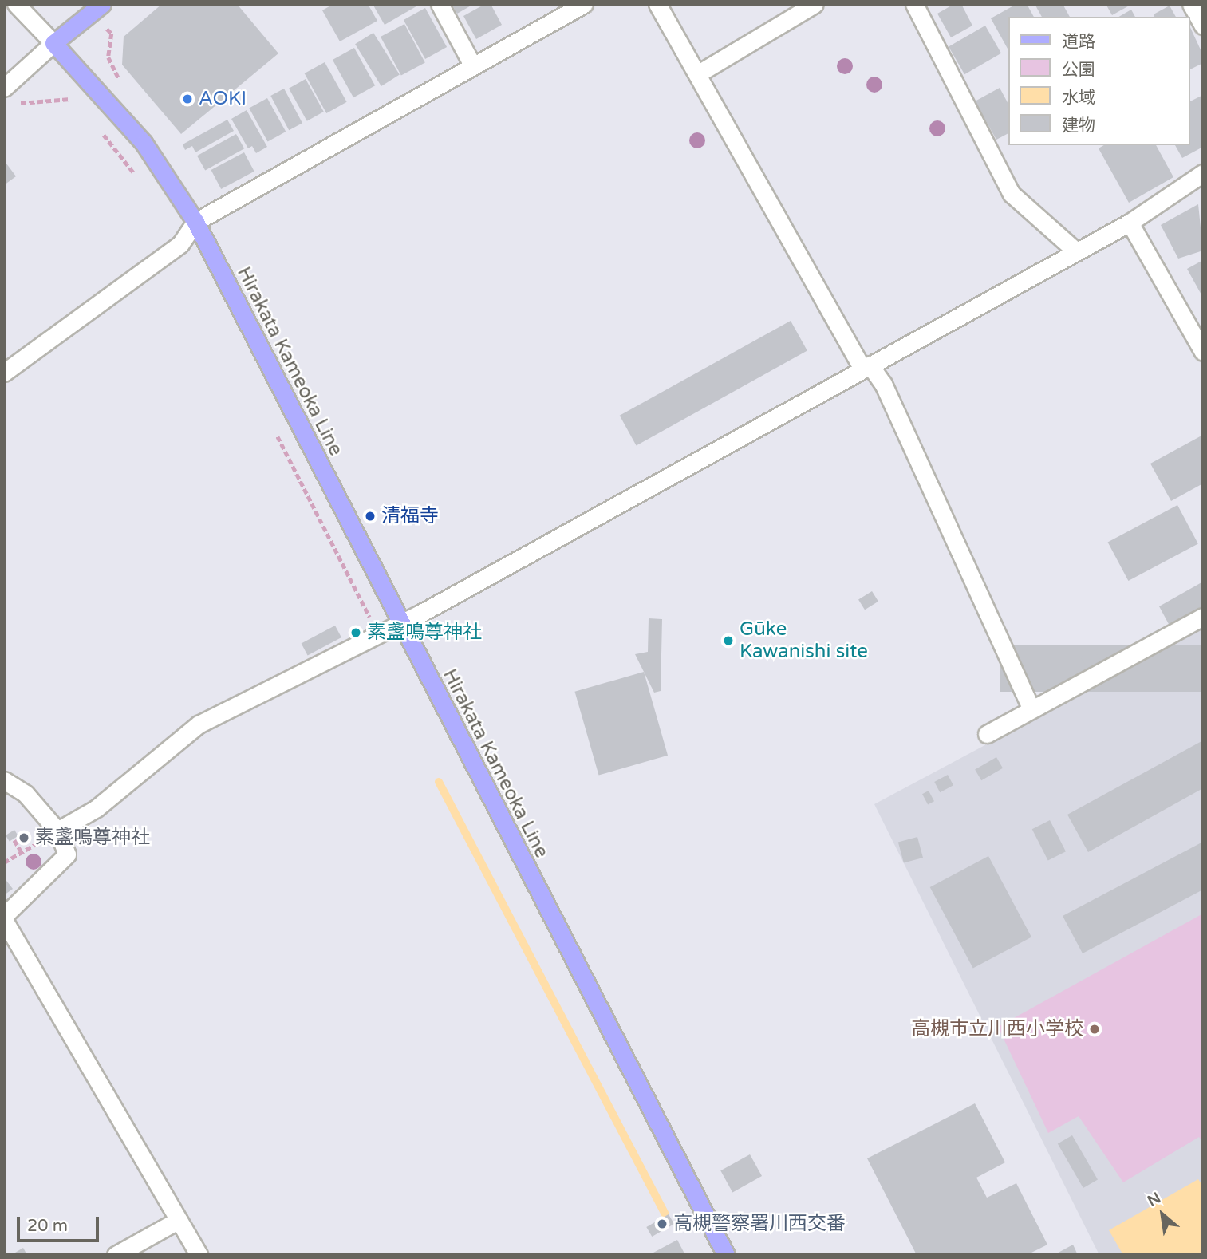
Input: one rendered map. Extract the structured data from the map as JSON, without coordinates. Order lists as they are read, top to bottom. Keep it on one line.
{"streets":{"main road":["Hirakata Kameoka Line"]},"places":["AOKI","清福寺","素盞鳴尊神社","Gūke Kawanishi site","素盞嗚尊神社","高槻市立川西小学校","高槻警察署川西交番"],"legend":["道路","公園","水域","建物"],"scale_bar":"20 m","north":"top left"}
